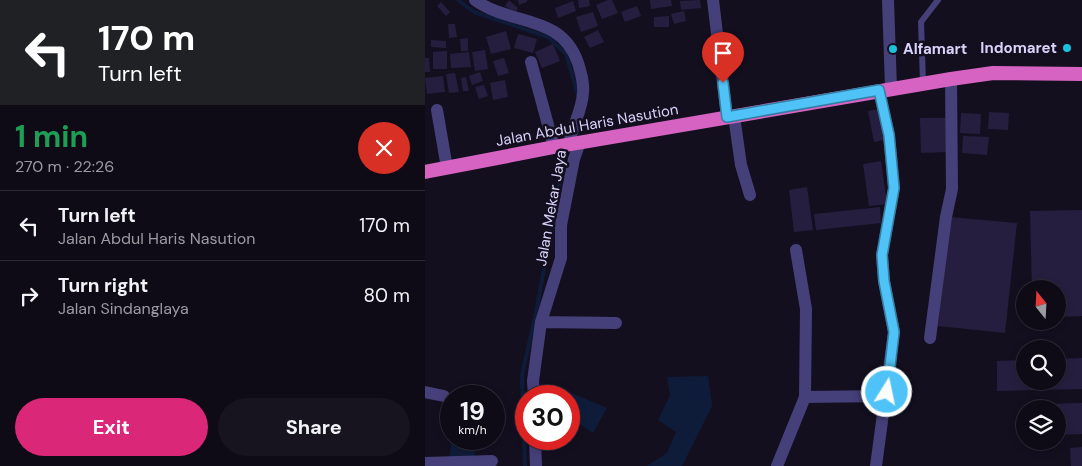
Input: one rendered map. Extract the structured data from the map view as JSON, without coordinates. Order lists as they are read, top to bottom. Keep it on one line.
{"streets":{"highway":["Jalan Abdul Haris Nasution"],"street":["Jalan Mekar Jaya"]},"crossings":[["Jalan Abdul Haris Nasution","Jalan Mekar Jaya"]],"places":["Indomaret","Alfamart"],"north":"top","page":{"turn":["170 m","Turn left"],"heading":["1 min","270 m · 22:26"],"list":[{"name":"Turn left","note":"Jalan Abdul Haris Nasution","value":"170 m"},{"name":"Turn right","note":"Jalan Sindanglaya","value":"80 m"}],"speed":"19 km/h","limit":"30","buttons":["Exit","Share"]}}
